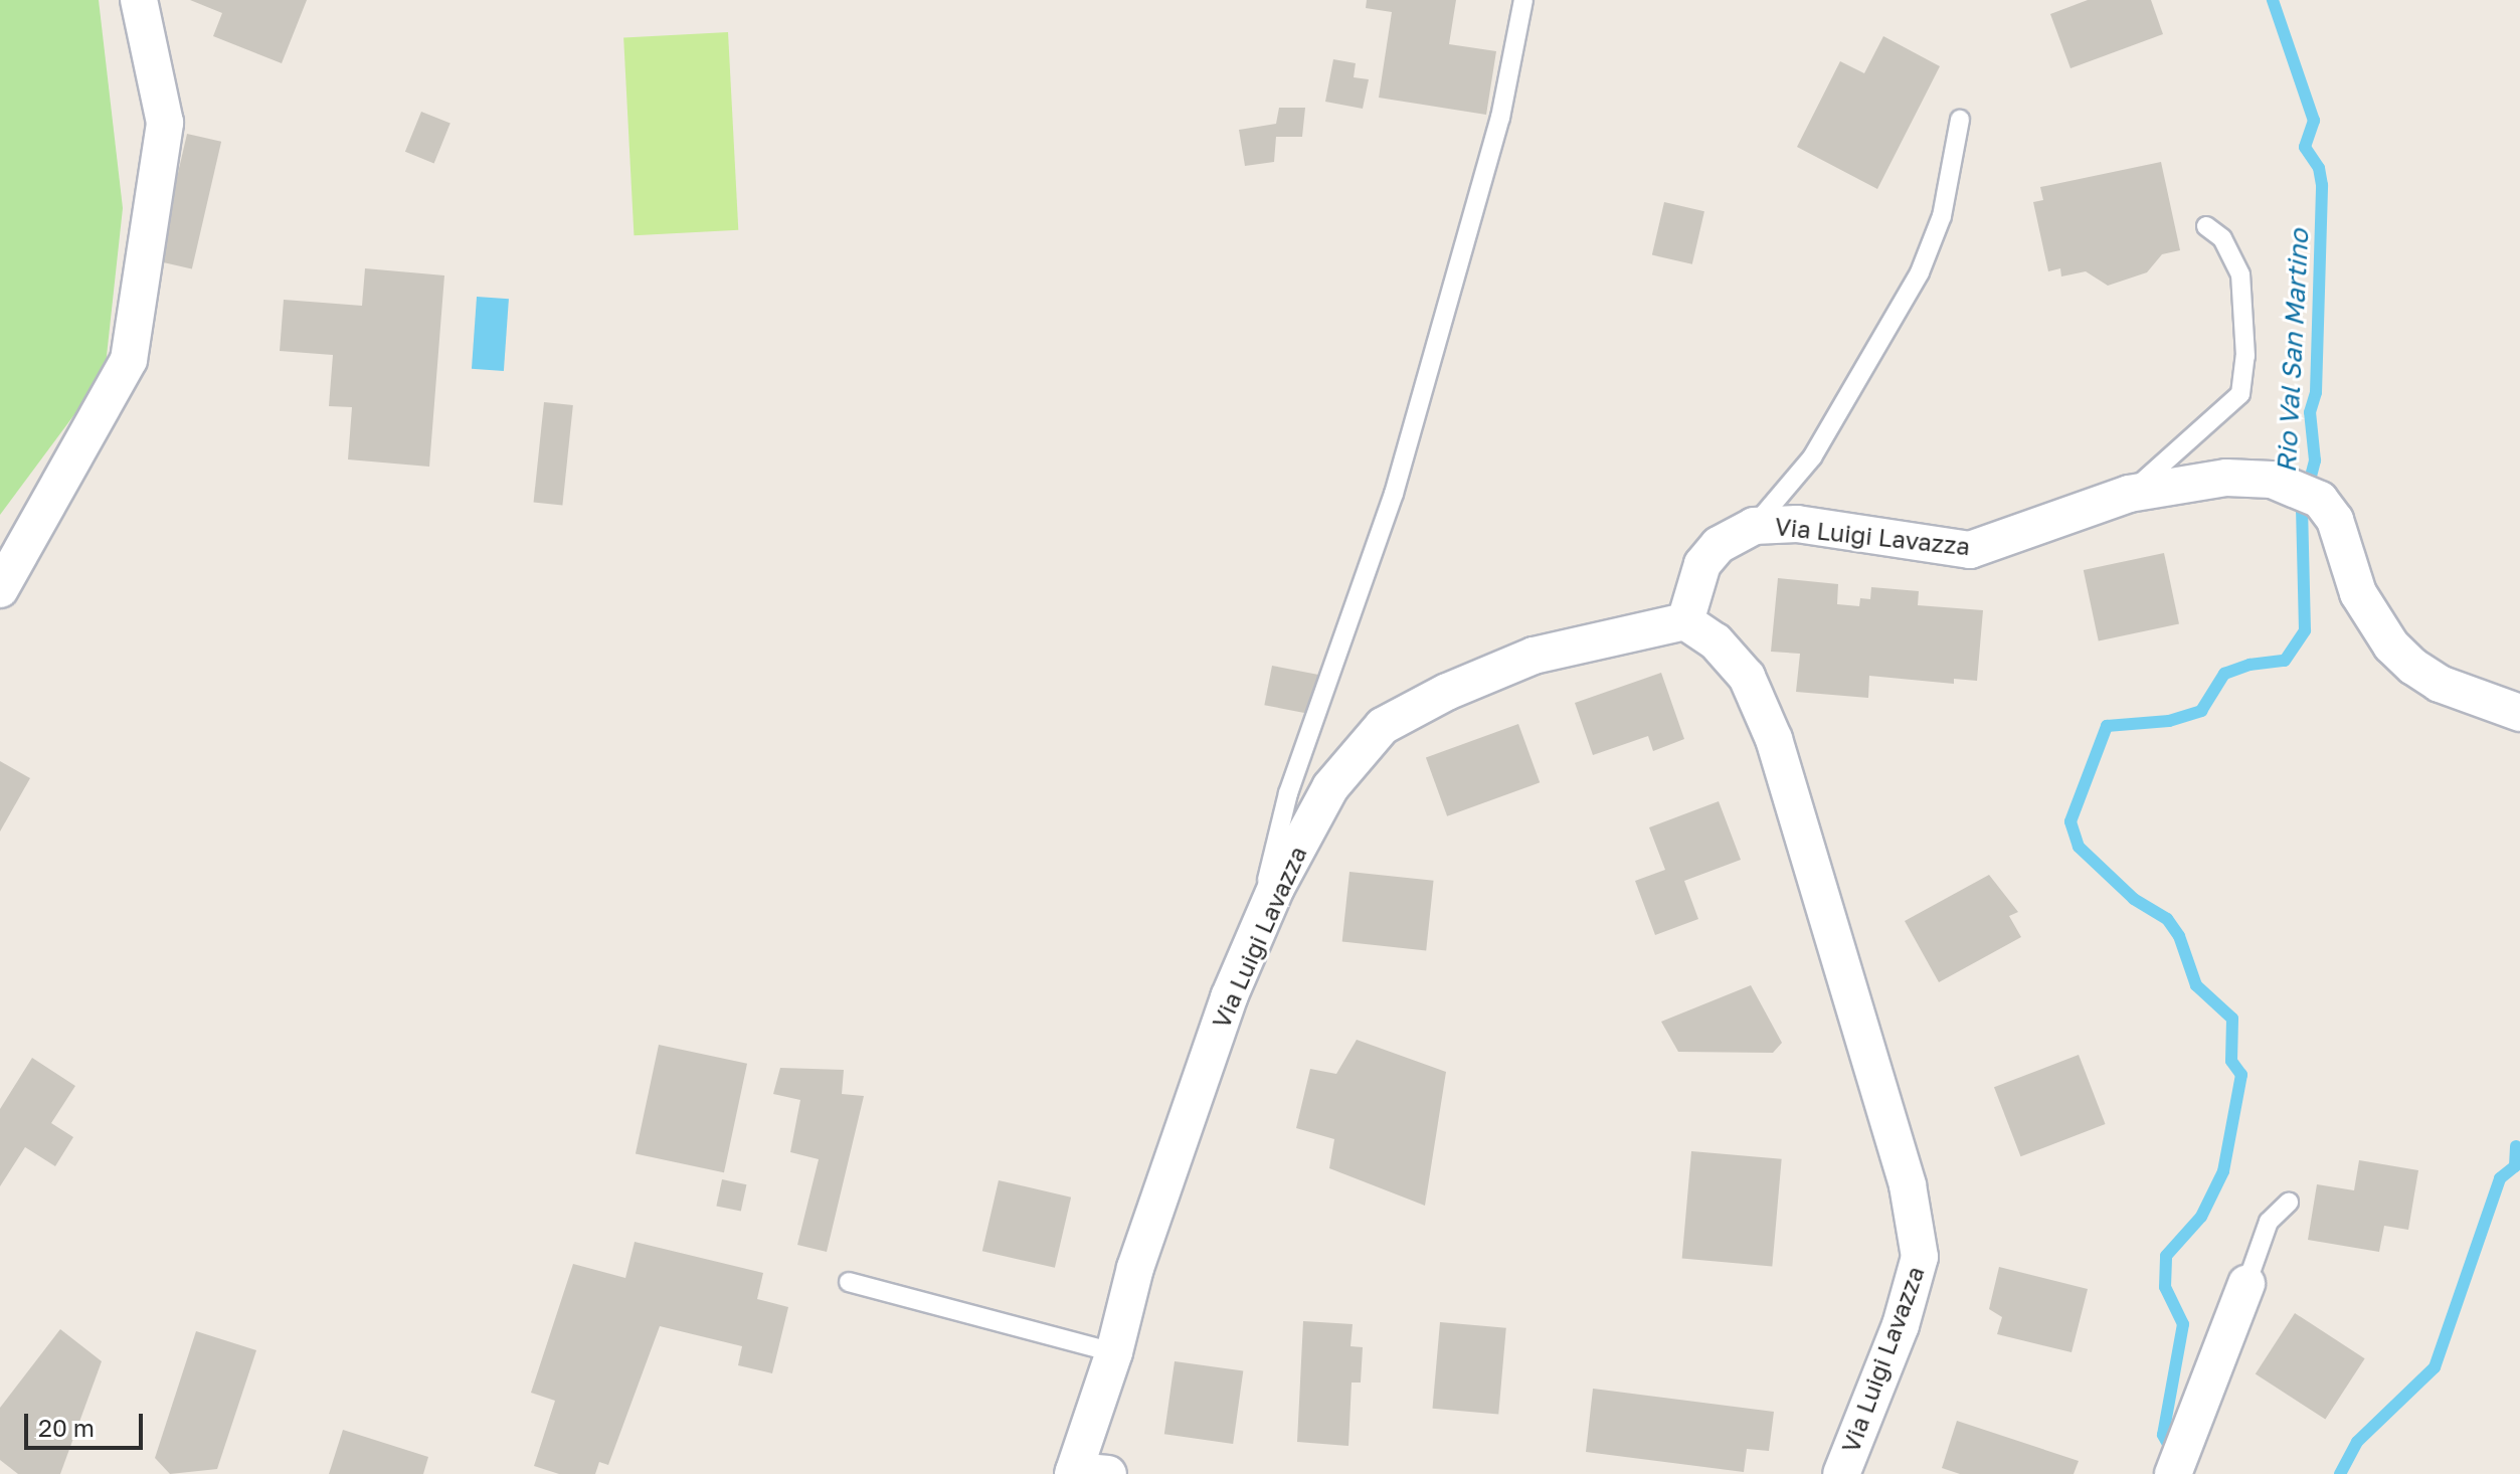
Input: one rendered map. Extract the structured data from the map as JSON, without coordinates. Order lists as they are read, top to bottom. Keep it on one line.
{"streets":{"street":["Via Luigi Lavazza"]},"water":["Rio Val San Martino"],"scale_bar":"20 m"}
